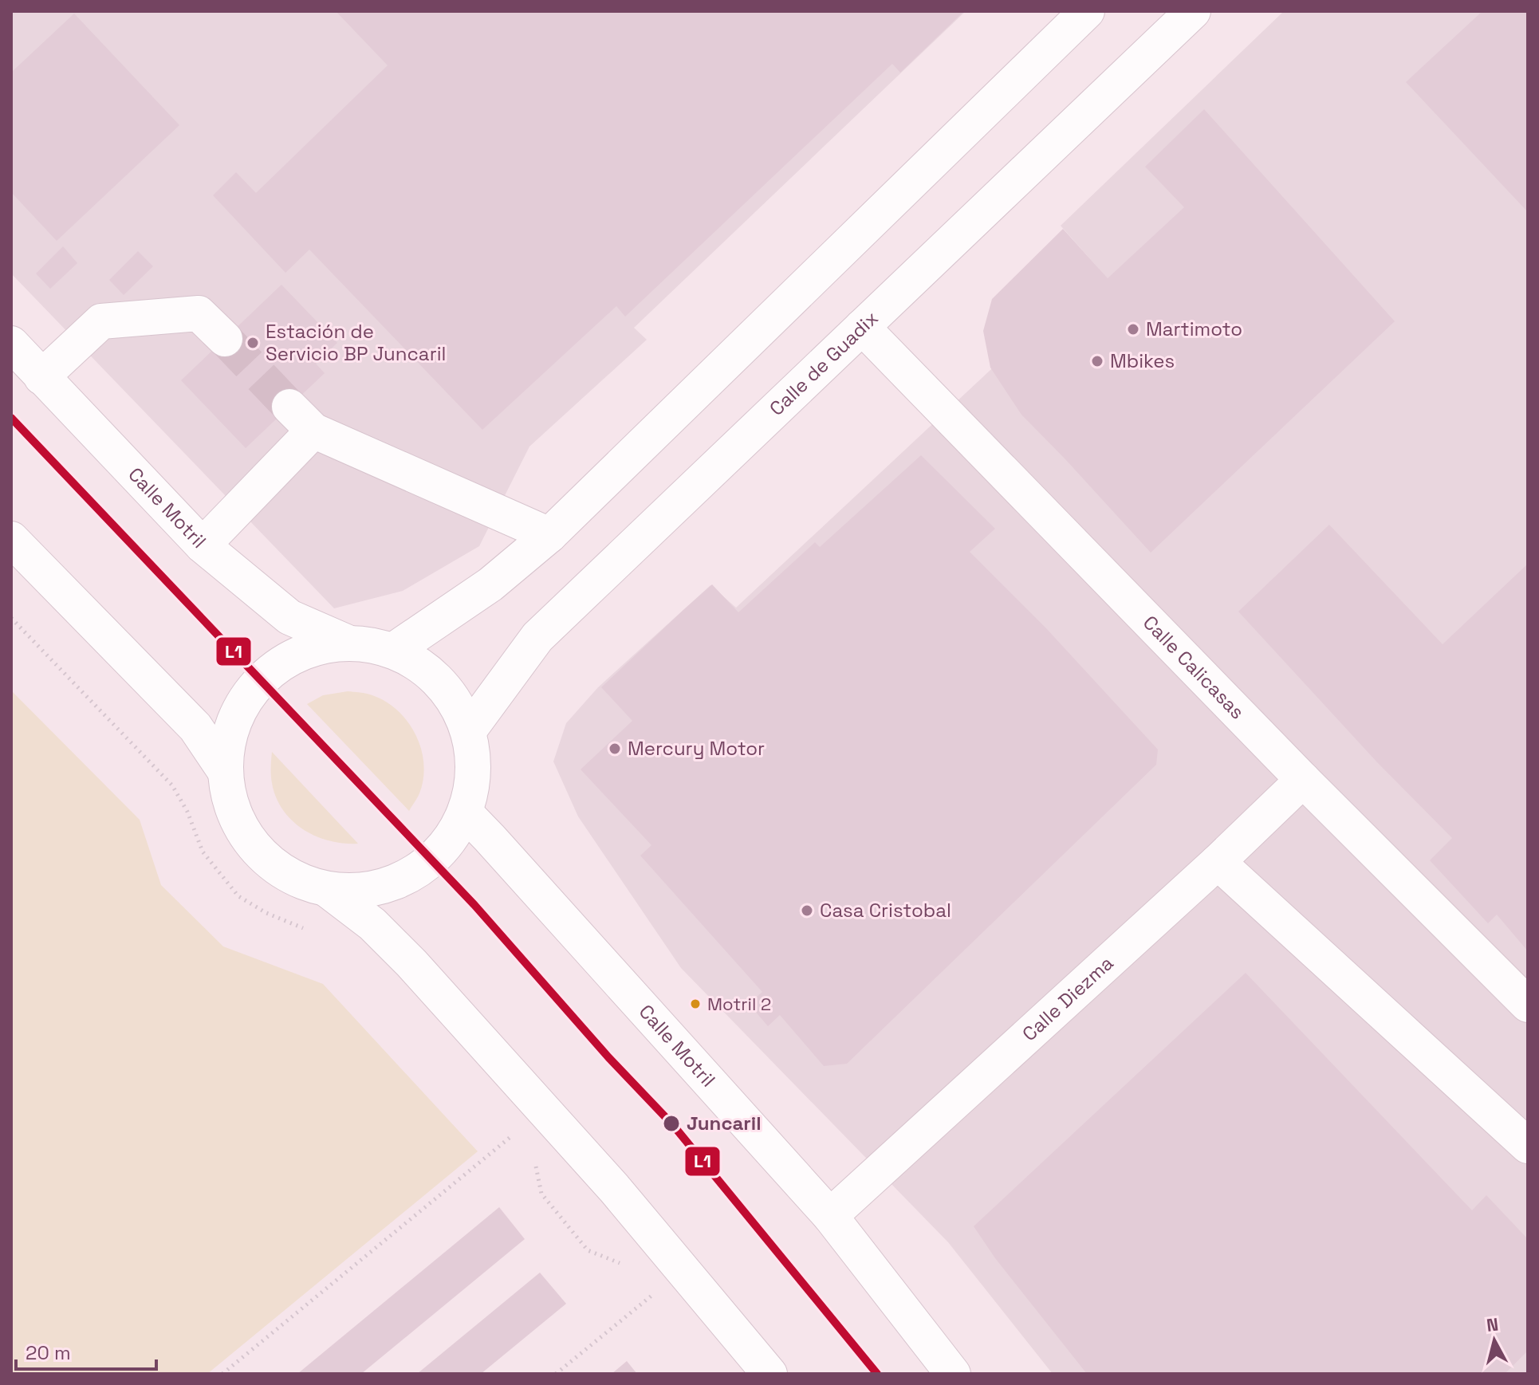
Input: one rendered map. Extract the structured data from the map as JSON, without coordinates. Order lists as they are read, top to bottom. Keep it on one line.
{"streets":{"street":["Calle de Guadix","Calle Motril","Calle Calicasas","Calle Diezma"]},"crossings":[["Calle de Guadix","Calle Calicasas"],["Calle Motril","Calle Diezma"],["Calle Calicasas","Calle Diezma"]],"places":["Martimoto","Estación de Servicio BP Juncaril","Mbikes","Mercury Motor","Casa Cristobal","Motril 2","Juncaril"],"lines":["transit line L1"],"scale_bar":"20 m","north":"top"}
